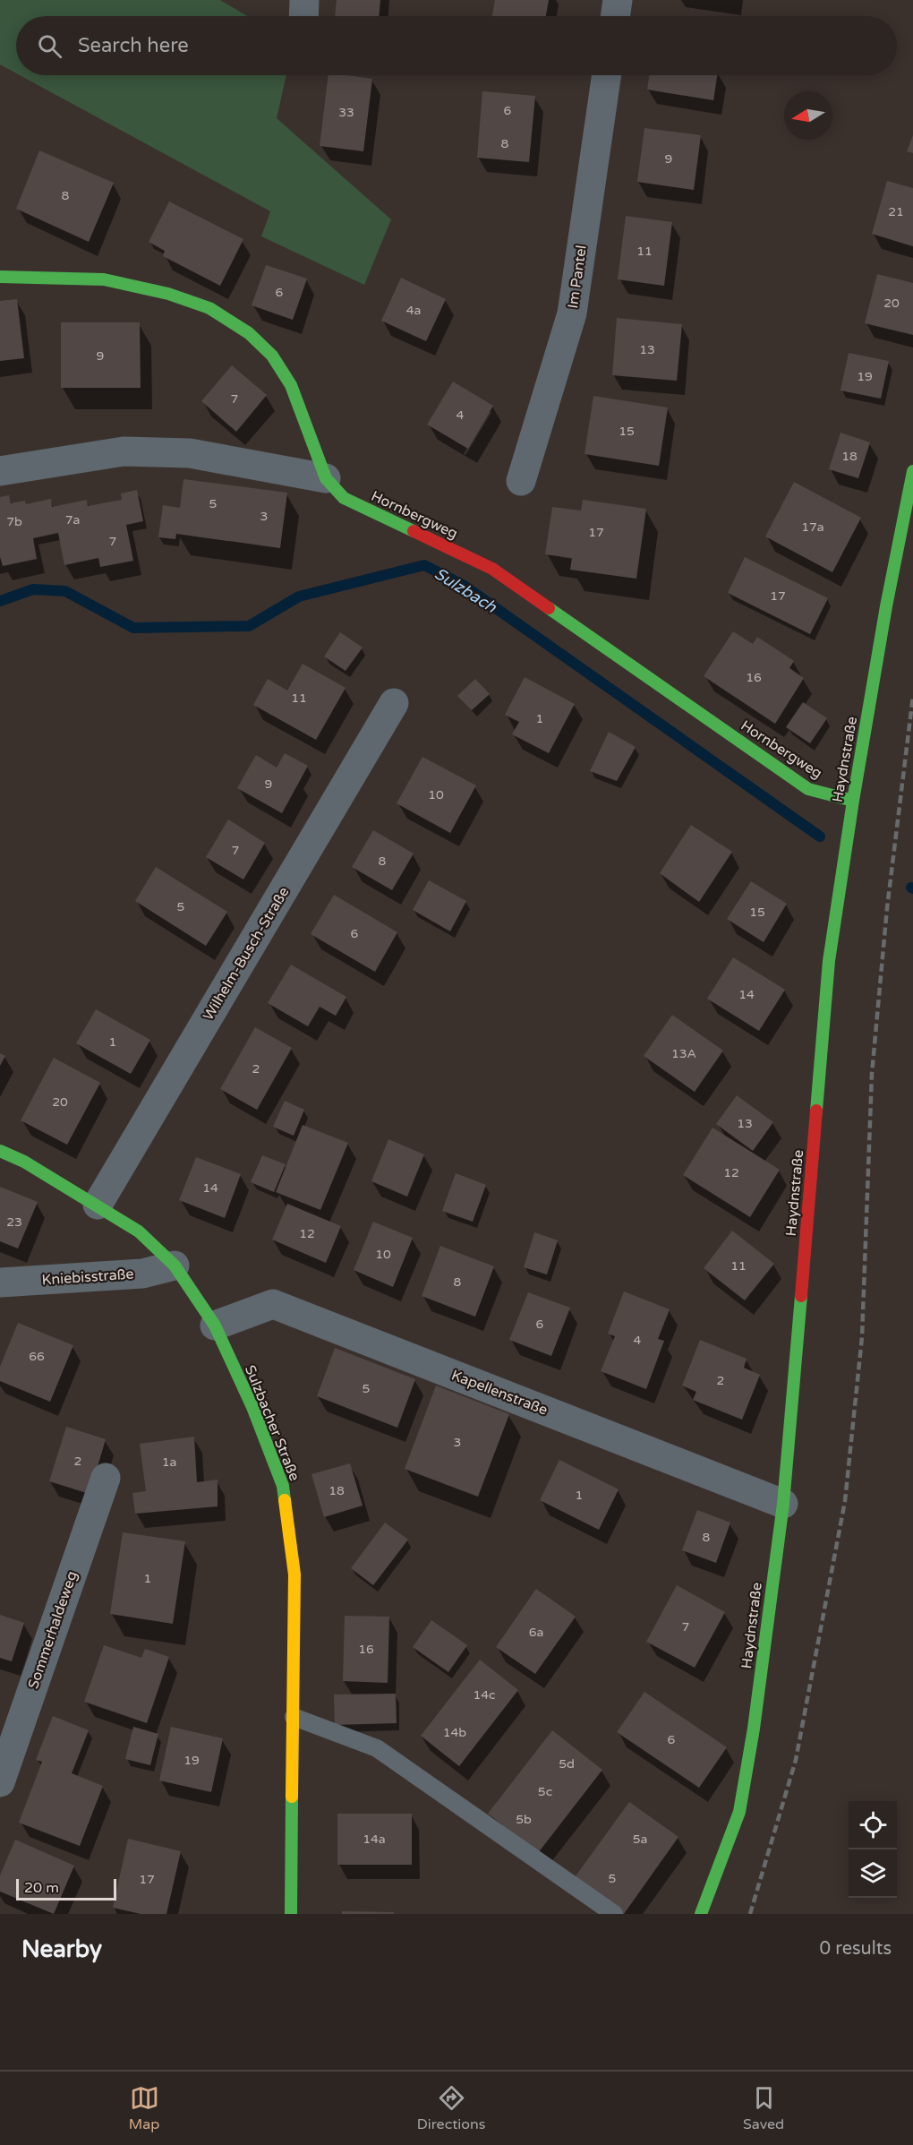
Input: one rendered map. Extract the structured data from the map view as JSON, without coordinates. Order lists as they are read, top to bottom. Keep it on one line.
{"streets":{"street":["Im Pantel","Hornbergweg","Haydnstraße","Wilhelm-Busch-Straße","Kniebisstraße","Kapellenstraße","Sulzbacher Straße","Sommerhaldeweg"]},"crossings":[["Hornbergweg","Haydnstraße"],["Haydnstraße","Kapellenstraße"],["Wilhelm-Busch-Straße","Sulzbacher Straße"],["Kniebisstraße","Sulzbacher Straße"],["Kapellenstraße","Sulzbacher Straße"]],"water":["Sulzbach"],"house_numbers":["6","33","8","9","8","21","11","6","20","4a","13","9","19","7","4","15","18","5","3","7a","7b","17a","17","7","17","16","11","1","9","10","7","8","5","15","6","14","1","13A","2","20","13","12","14","23","12","10","11","8","6","4","66","2","5","3","2","1a","18","1","8","1","7","6a","16","14c","14b","6","19","5d","5c","5b","14a","5a","5","17"],"scale_bar":"20 m","north":"left","page":{"search":"Search here","scale":"20 m","heading":["Nearby","0 results"],"nav":["Map","Directions","Saved"]}}
